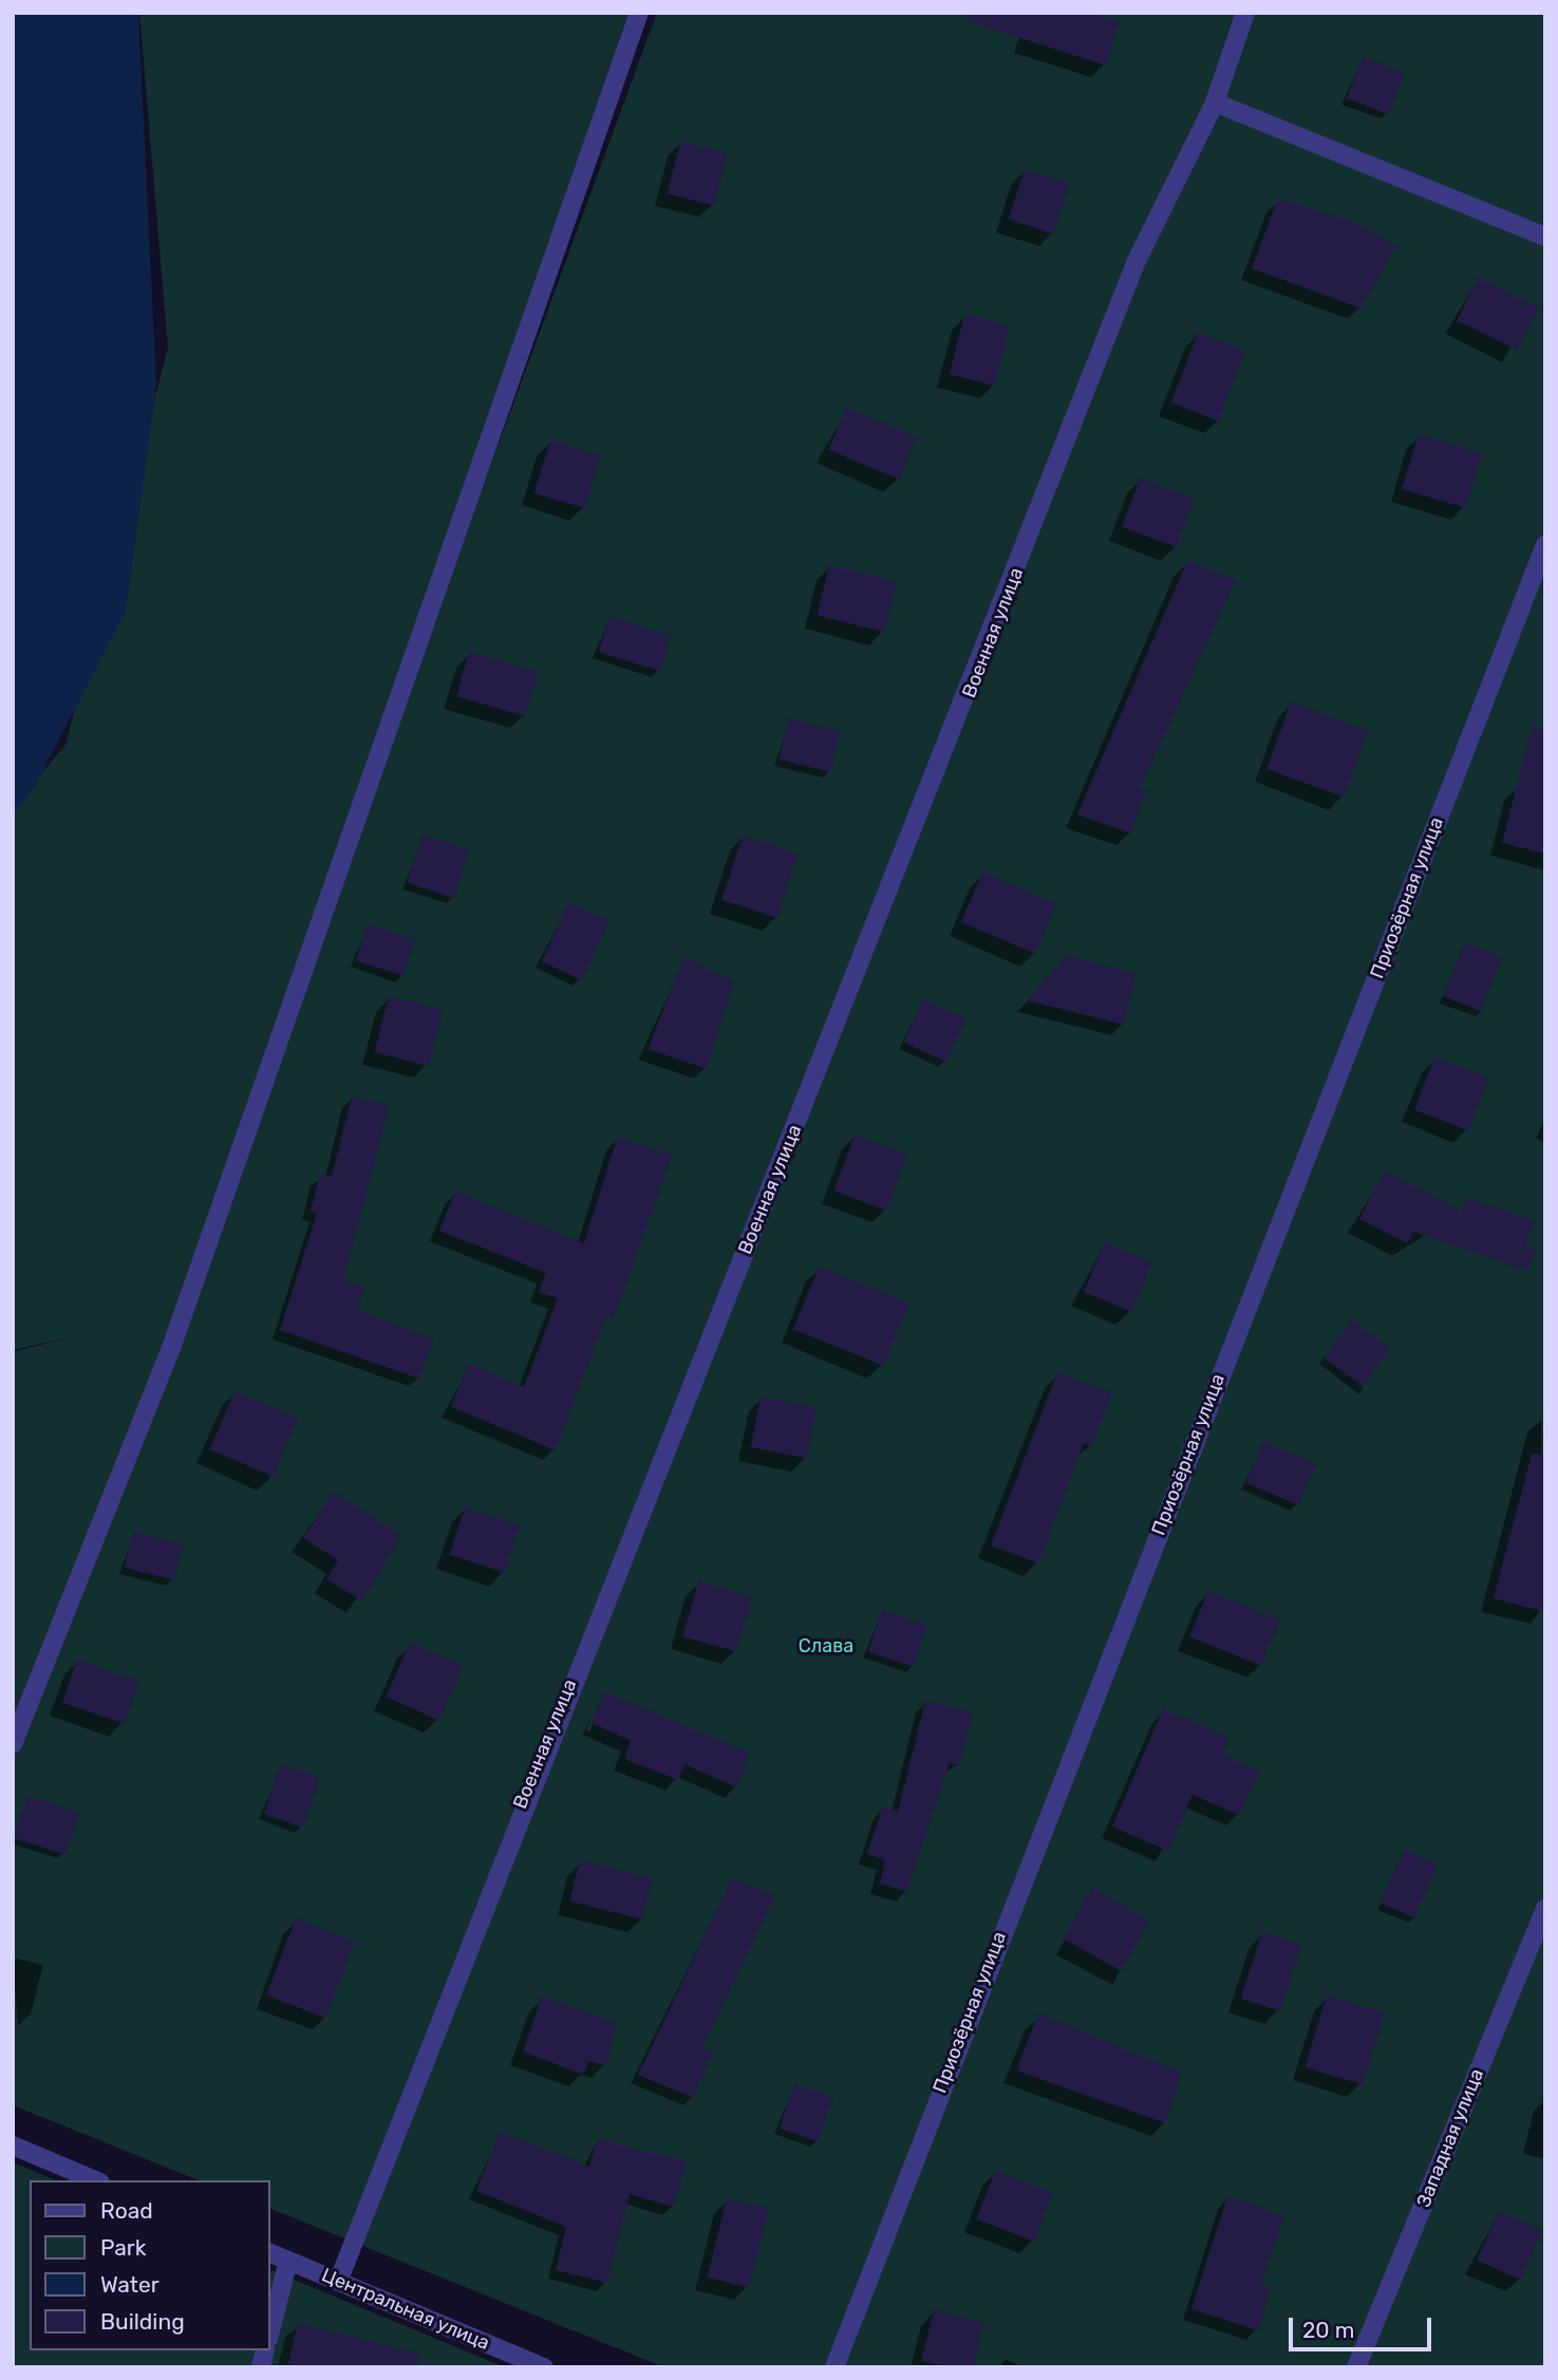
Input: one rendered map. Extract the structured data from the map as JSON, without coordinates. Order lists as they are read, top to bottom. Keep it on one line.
{"streets":{"street":["Военная улица","Приозёрная улица","Западная улица","Центральная улица"]},"crossings":[["Военная улица","Центральная улица"]],"parks":["Слава"],"legend":["Road","Park","Water","Building"],"scale_bar":"20 m"}
